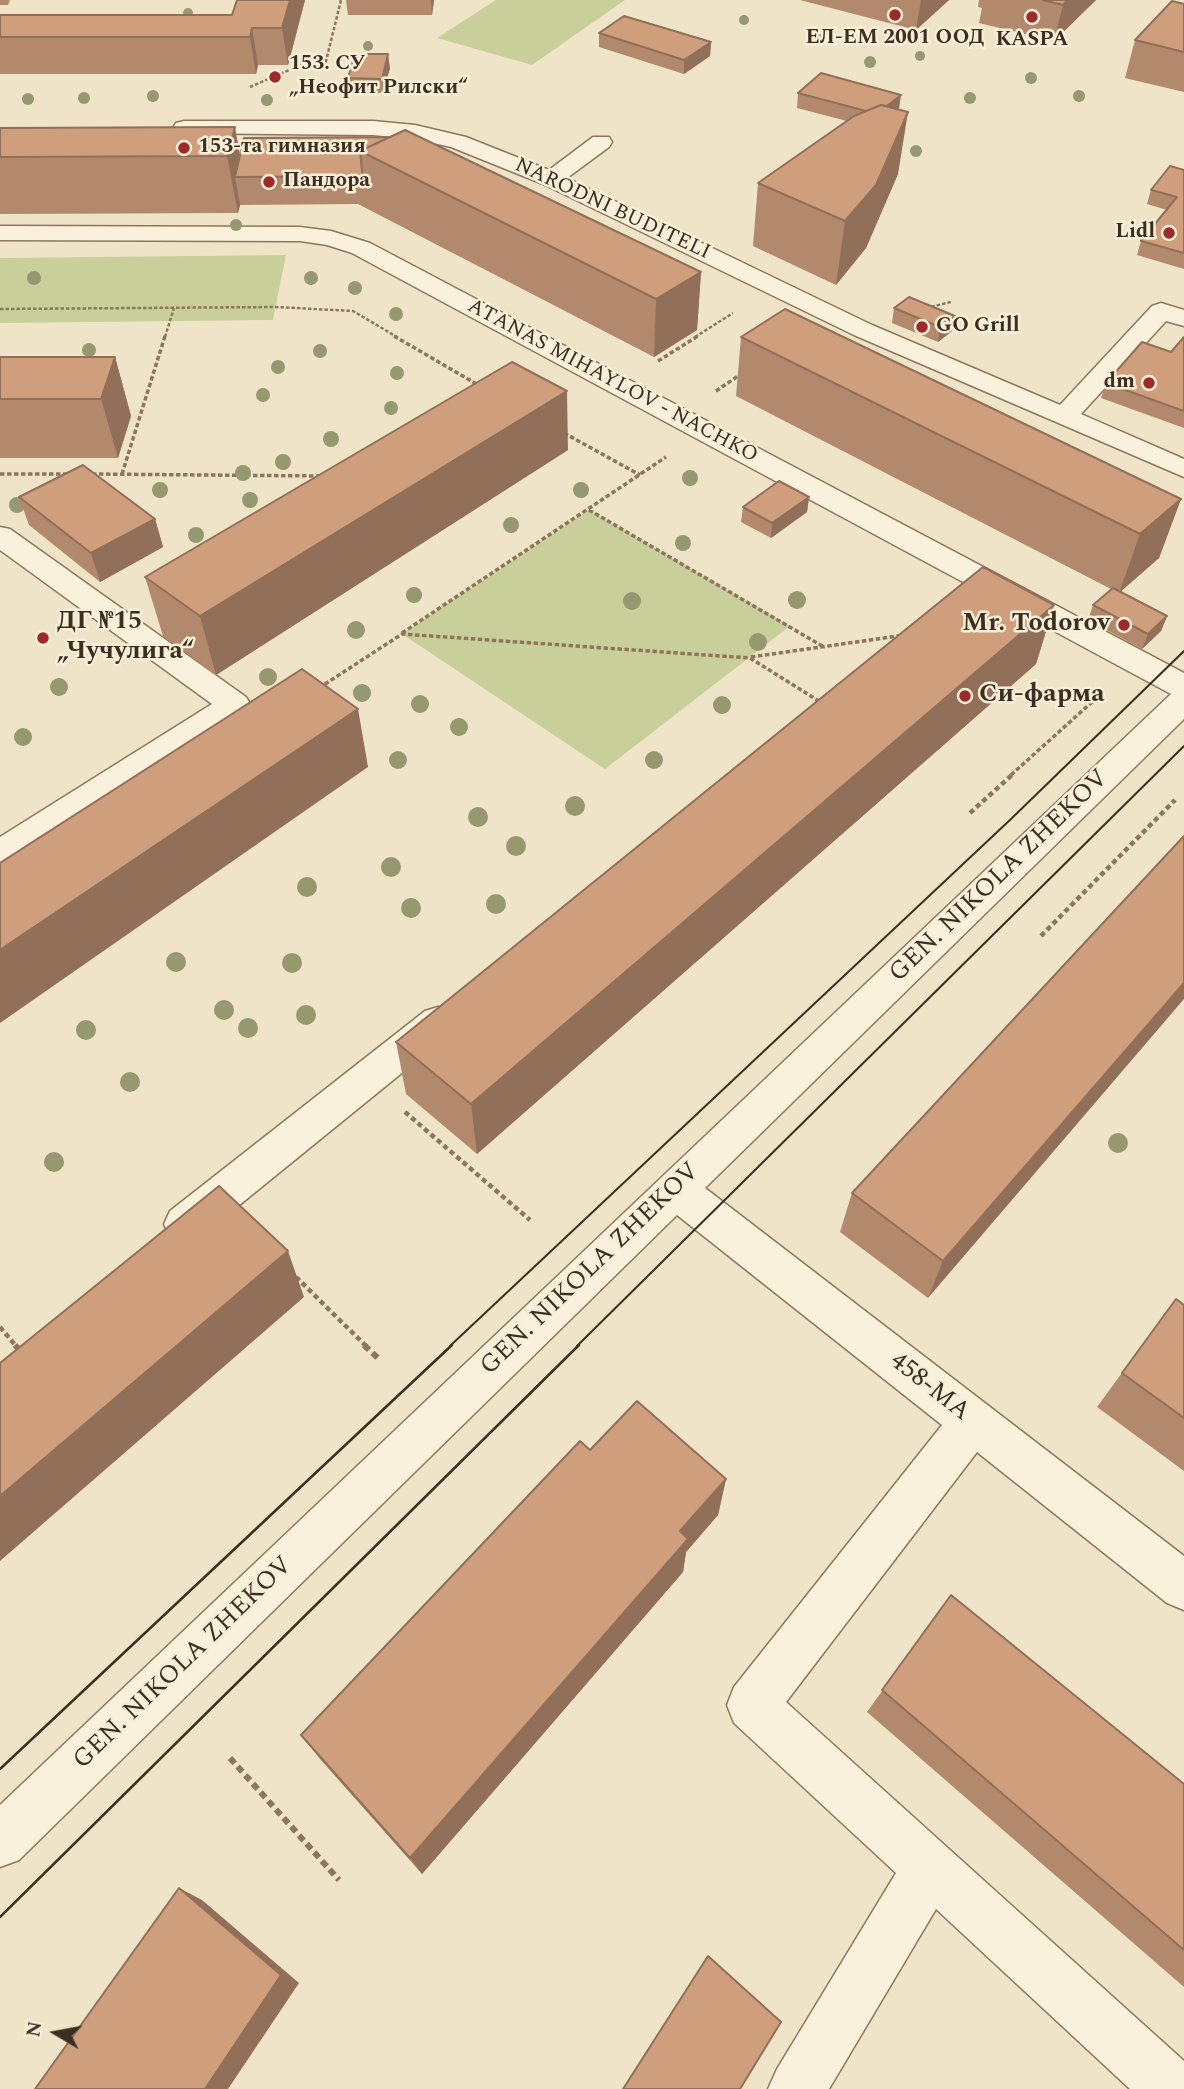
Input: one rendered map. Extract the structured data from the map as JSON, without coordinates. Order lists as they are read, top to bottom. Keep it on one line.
{"streets":{"street":["NARODNI BUDITELI","ATANAS MIHAYLOV - NACHKO","GEN. NIKOLA ZHEKOV","458-МА"]},"crossings":[["GEN. NIKOLA ZHEKOV","458-МА"]],"places":["ЕЛ-ЕМ 2001 ООД","KASPA","153. СУ „Неофит Рилски“","153-та гимназия","Пандора","Lidl","GO Grill","dm","Mr. Todorov","ДГ №15 „Чучулига“","Си-фарма"],"north":"left"}
